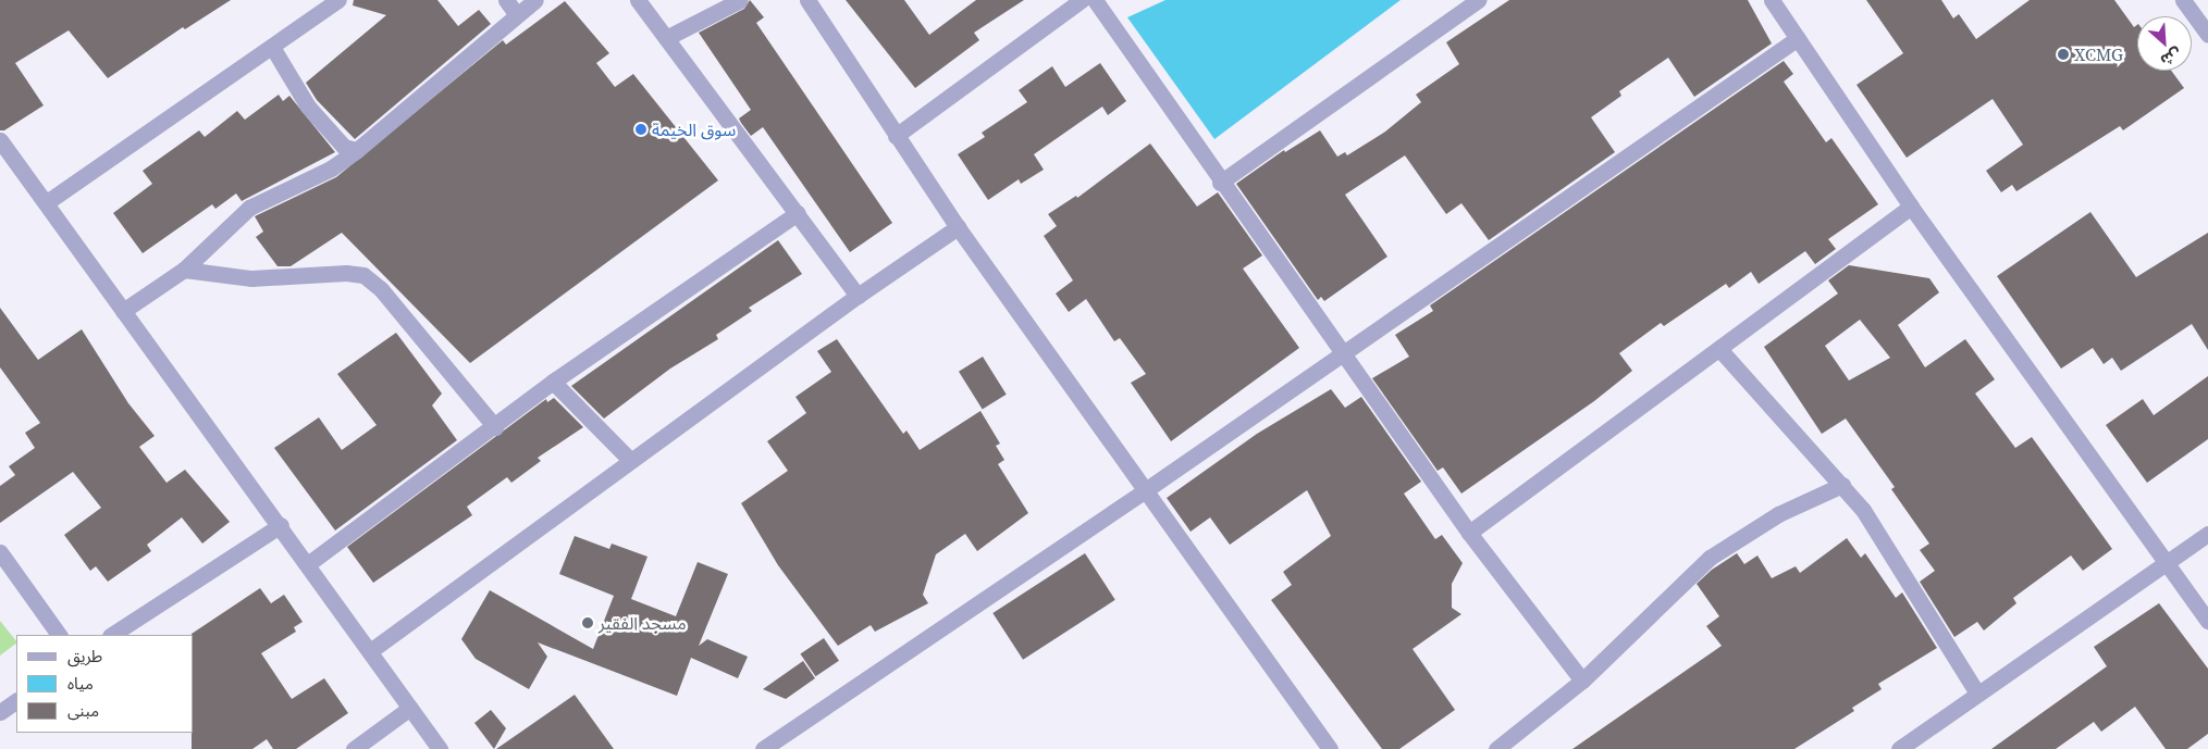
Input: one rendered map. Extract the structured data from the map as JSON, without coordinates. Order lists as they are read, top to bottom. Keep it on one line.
{"places":["XCMG","سوق الخيمة","مسجد الفقير"],"legend":["طريق","مياه","مبنى"],"north":"bottom right"}
